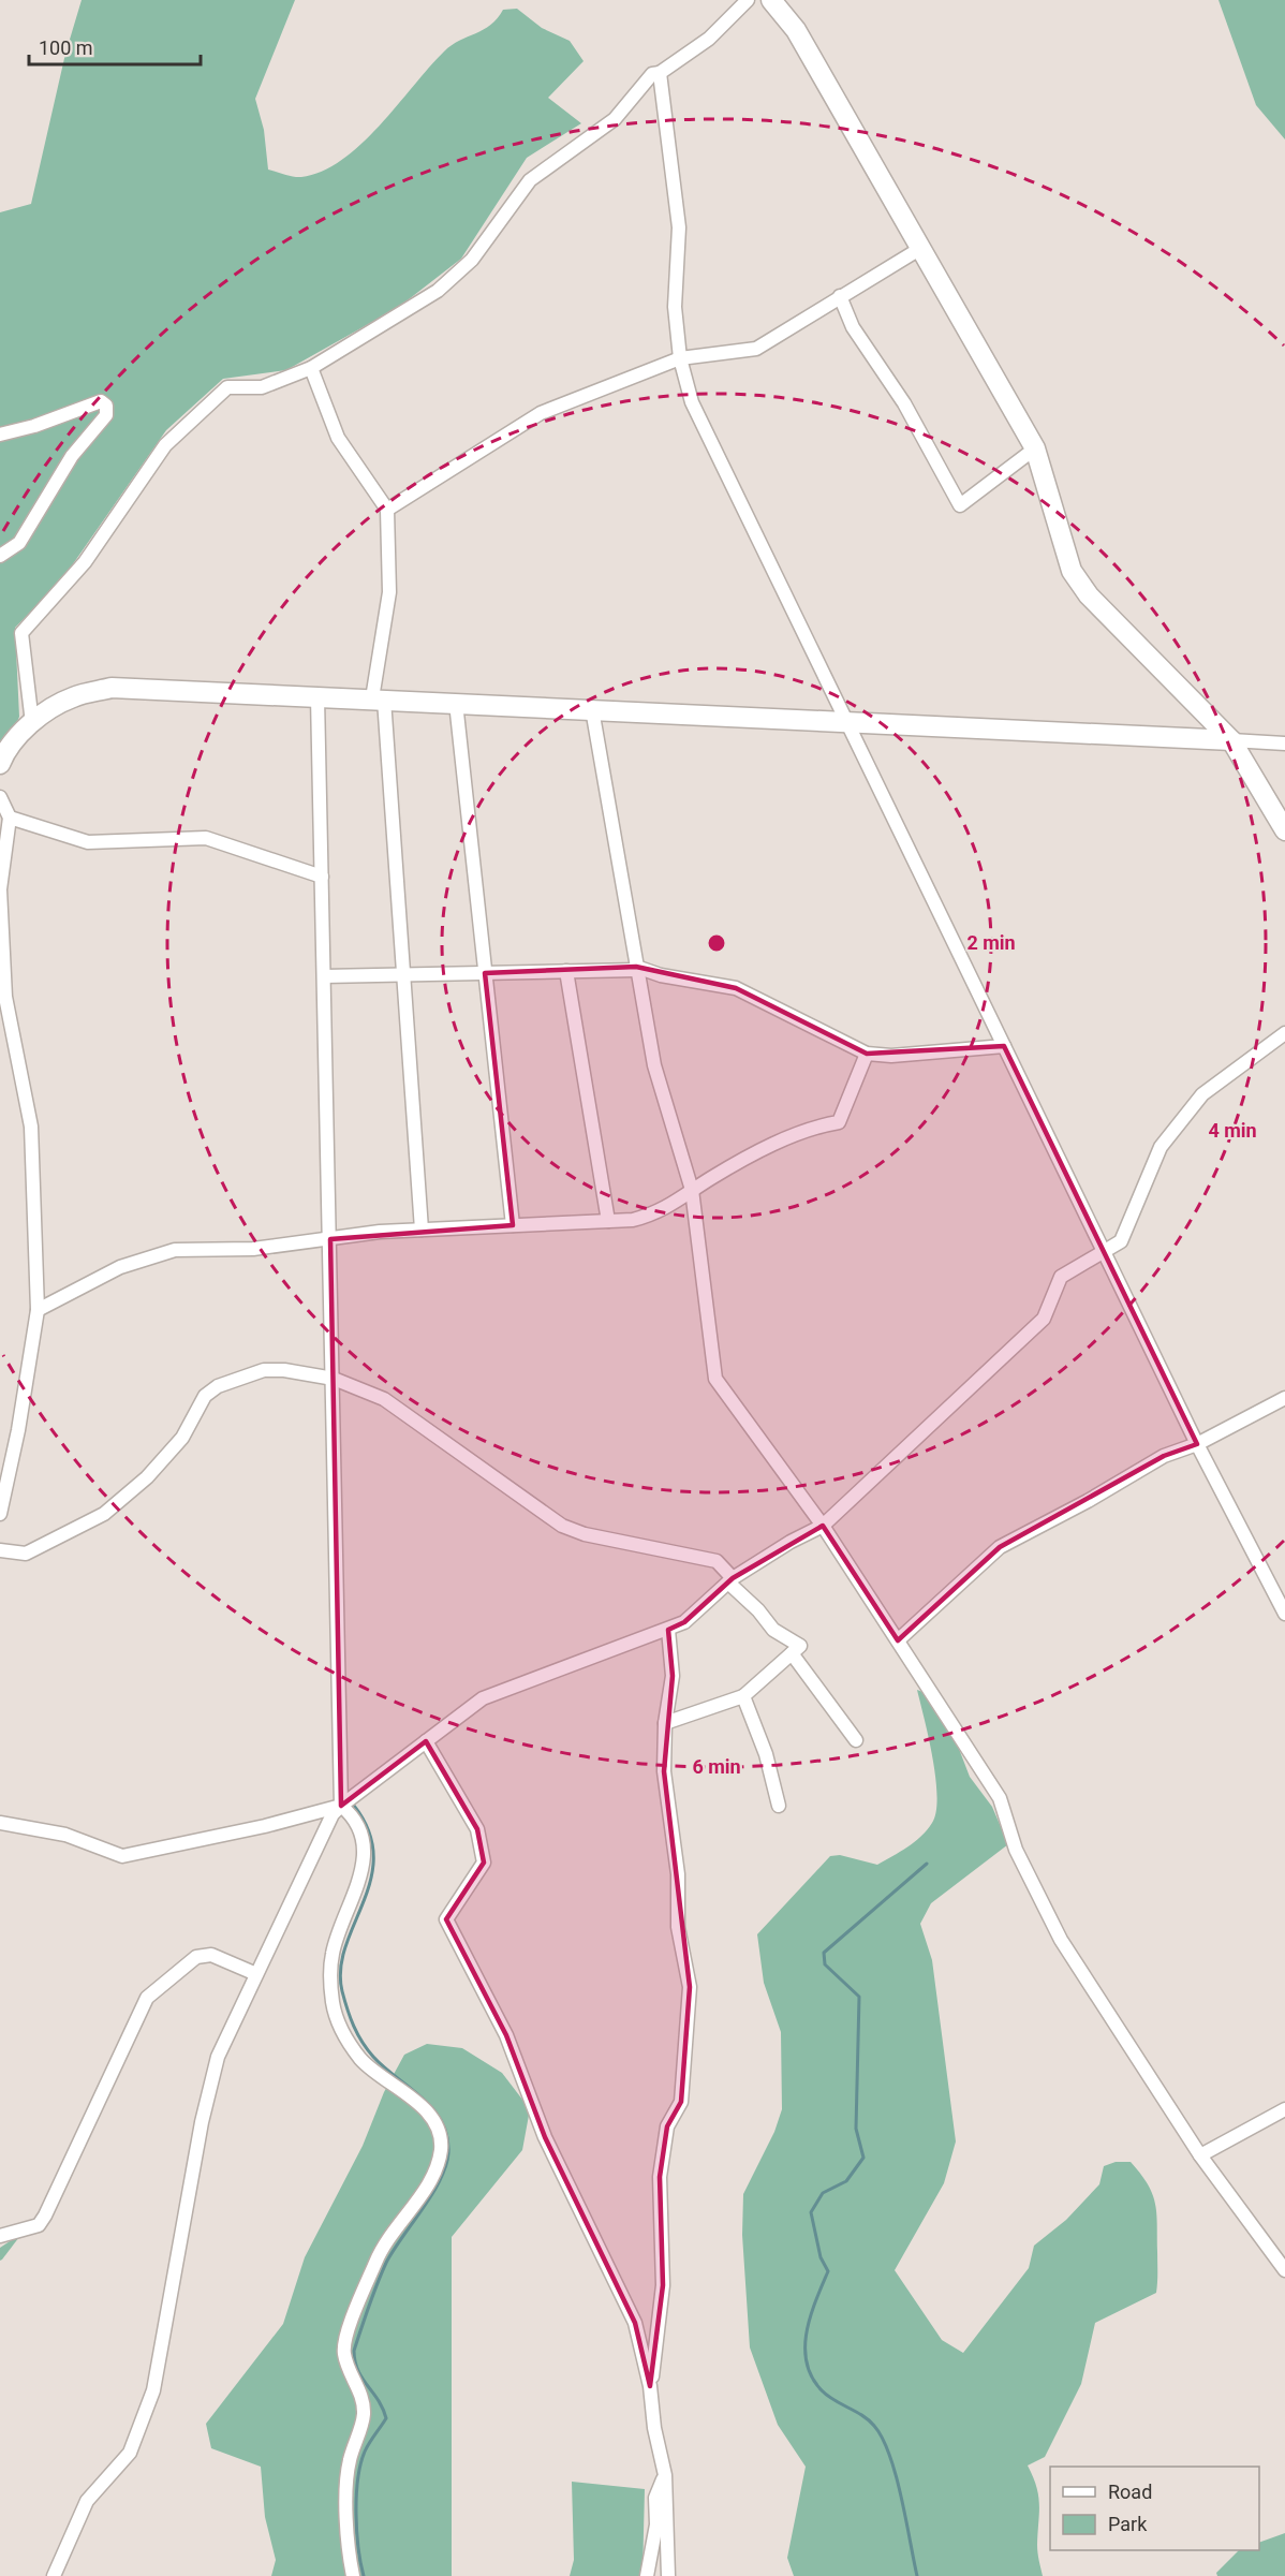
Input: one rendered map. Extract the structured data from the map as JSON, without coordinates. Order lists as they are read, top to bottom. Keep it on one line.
{"legend":["Road","Park"],"scale_bar":"100 m","rings":["2 min","4 min","6 min"]}
